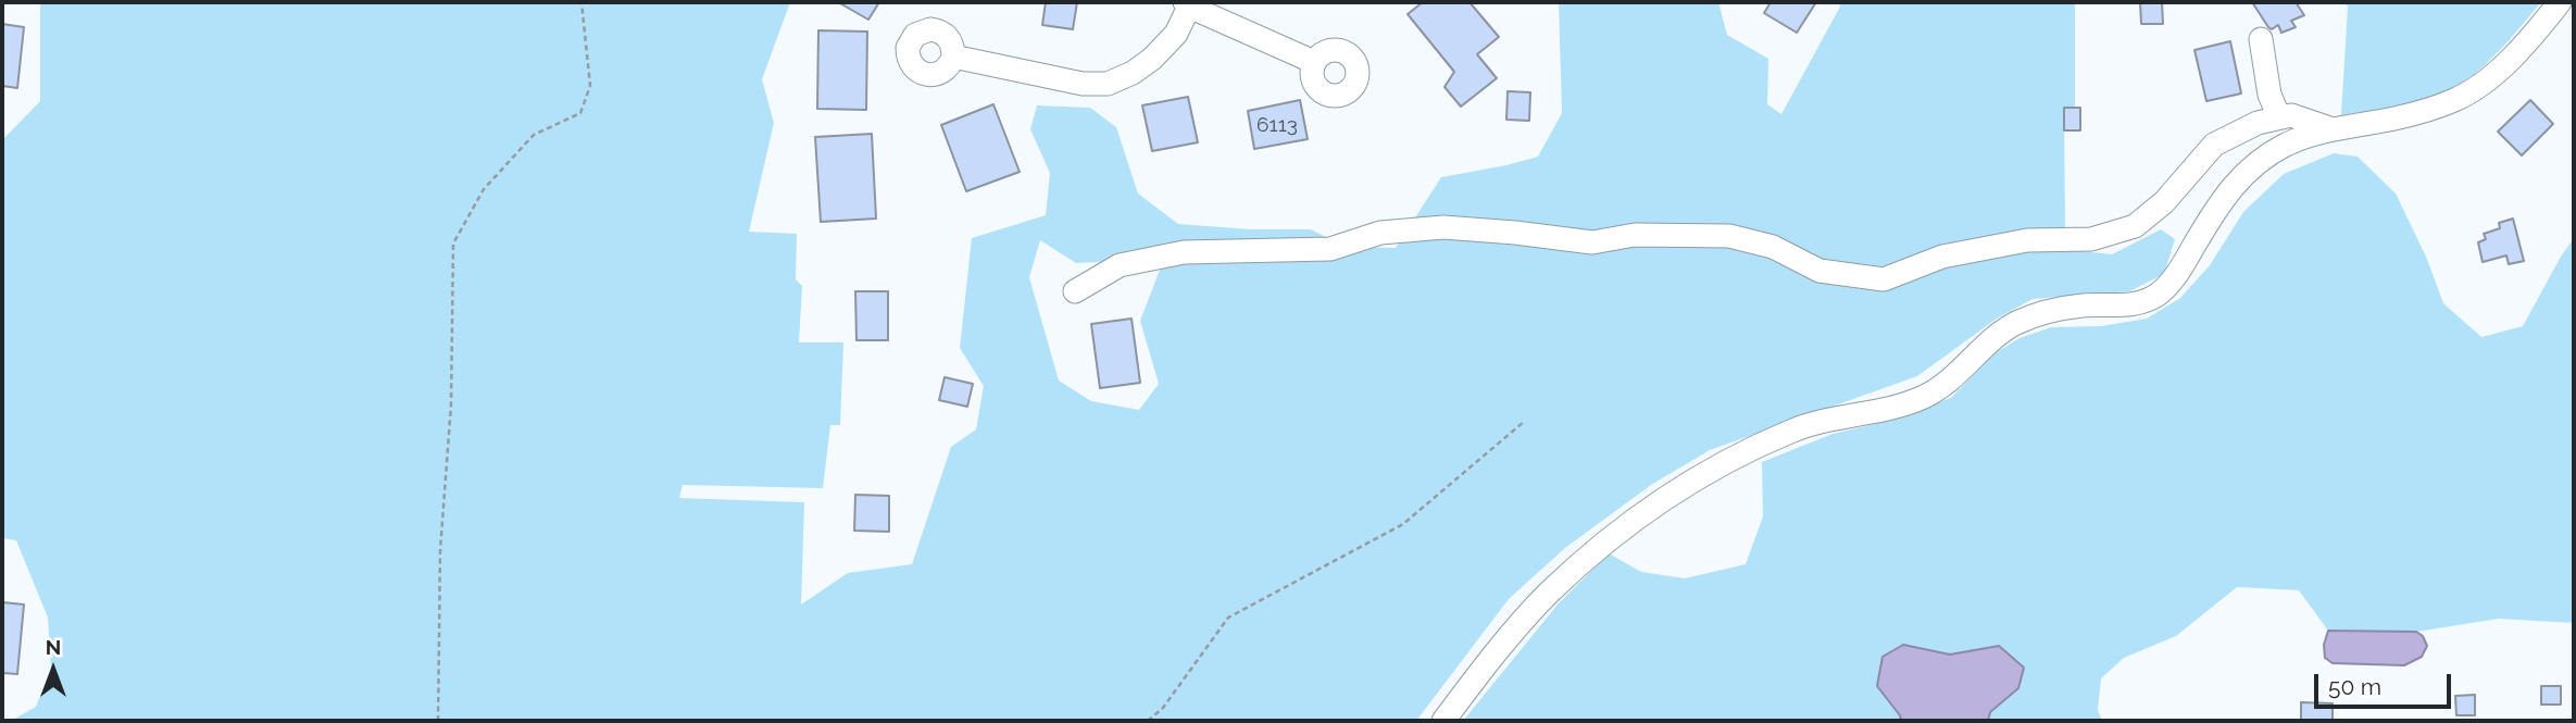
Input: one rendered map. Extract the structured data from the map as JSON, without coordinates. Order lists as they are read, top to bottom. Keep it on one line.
{"house_numbers":["6113"],"scale_bar":"50 m","north":"top"}
